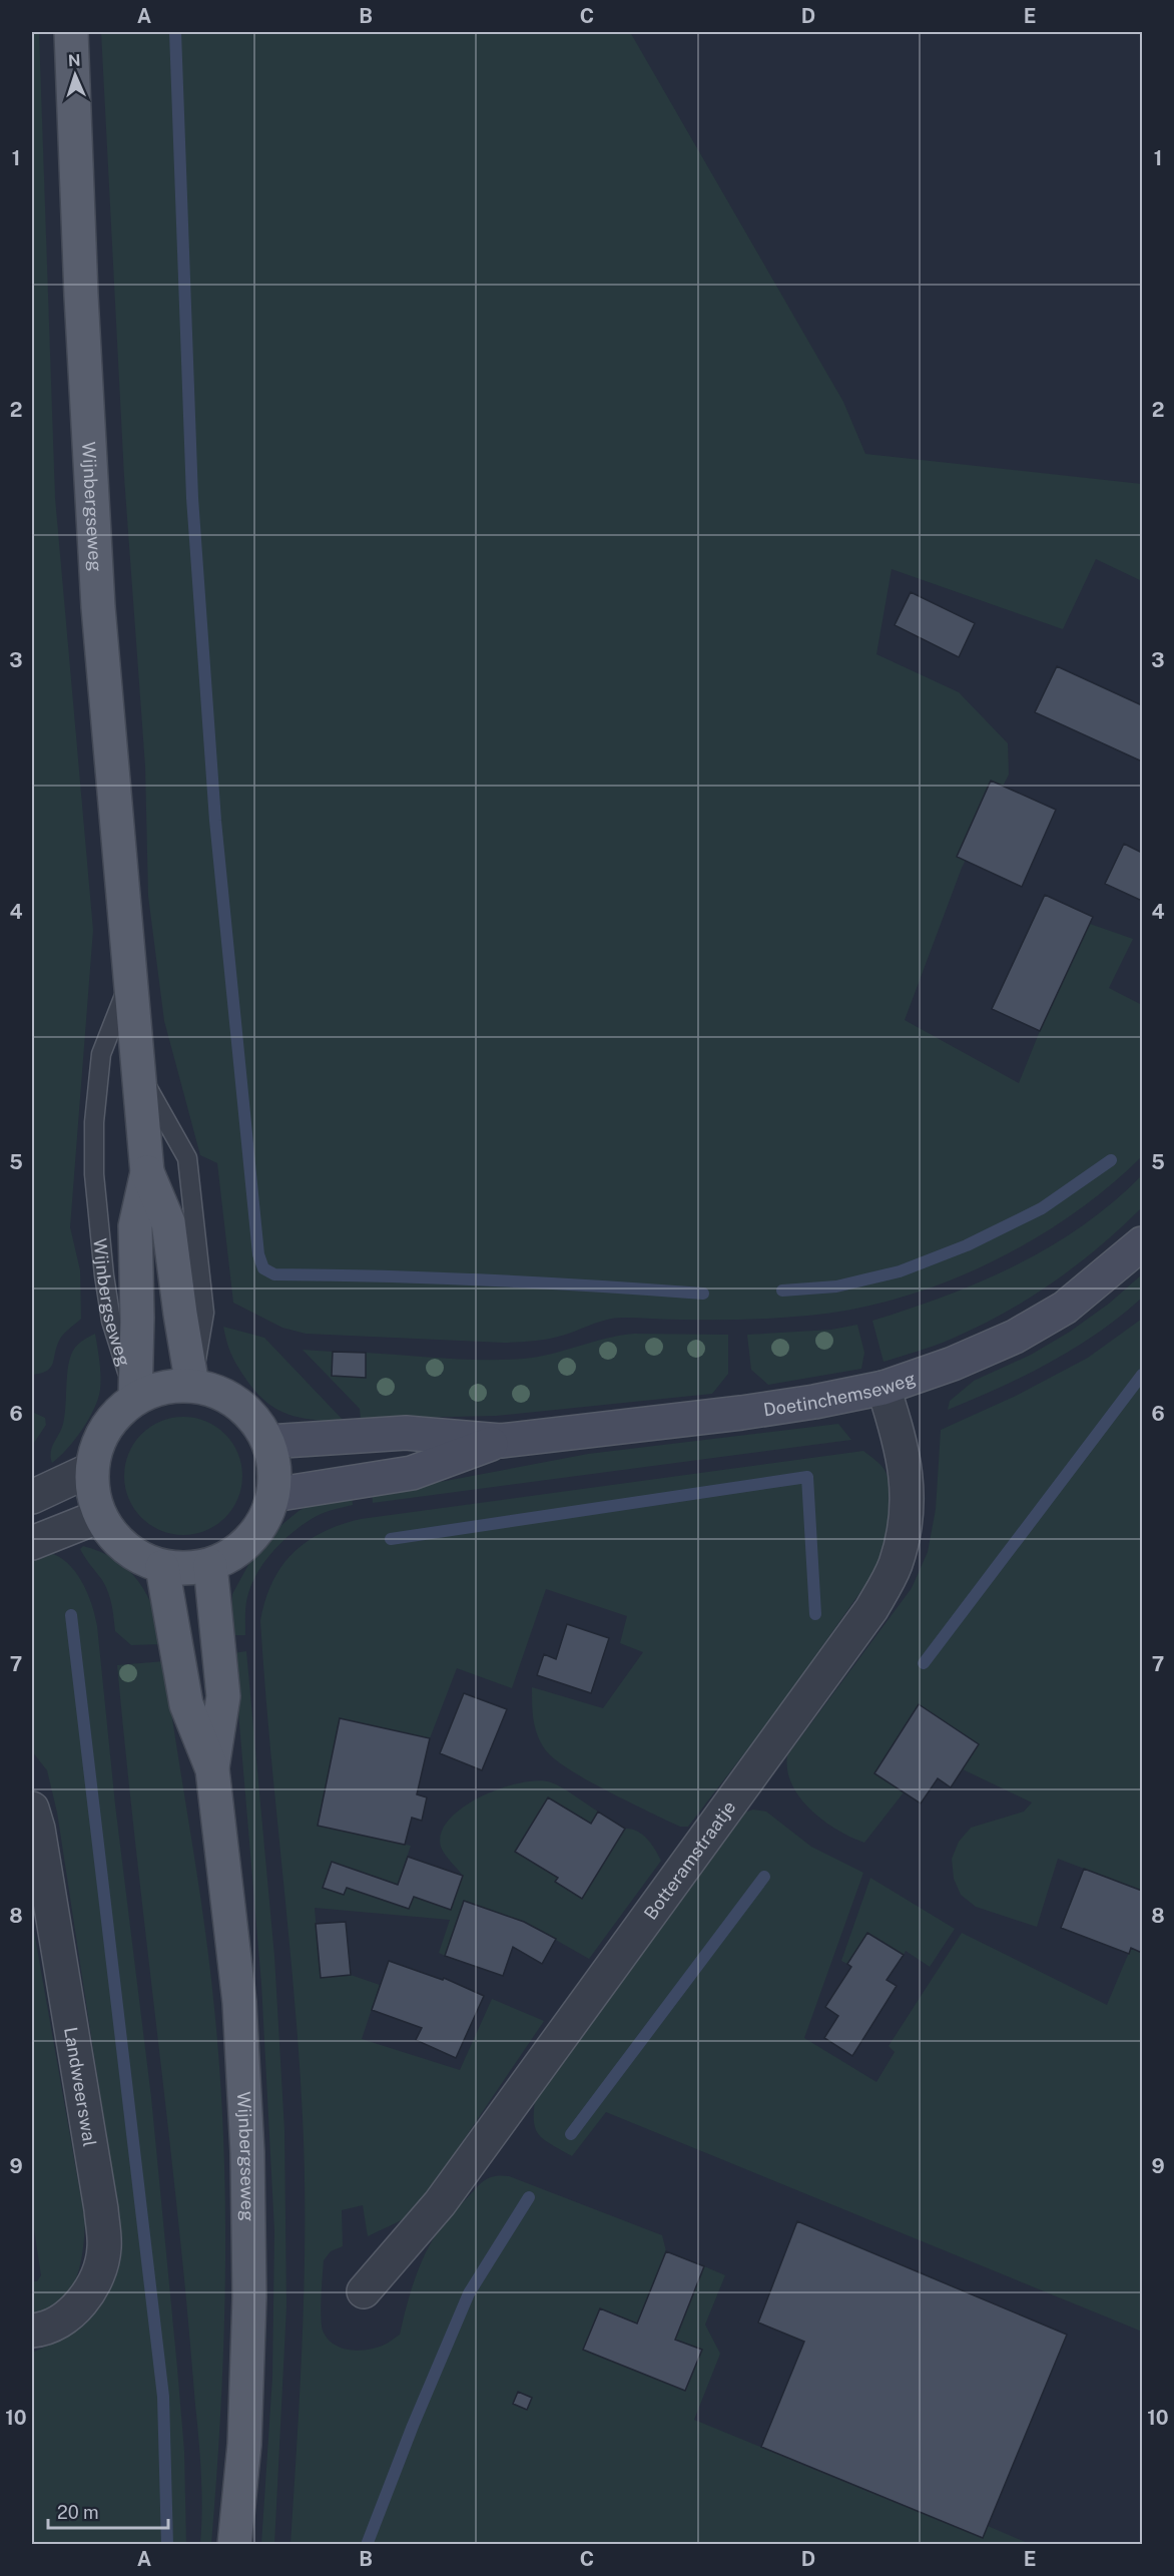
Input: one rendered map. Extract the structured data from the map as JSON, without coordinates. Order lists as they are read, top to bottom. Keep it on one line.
{"streets":{"main road":["Wijnbergseweg"],"street":["Doetinchemseweg","Botteramstraatje","Landweerswal"]},"crossings":[["Wijnbergseweg","Doetinchemseweg"],["Doetinchemseweg","Botteramstraatje"]],"scale_bar":"20 m","north":"top","grid":{"columns":["A","B","C","D","E"],"rows":["1","2","3","4","5","6","7","8","9","10"]}}
